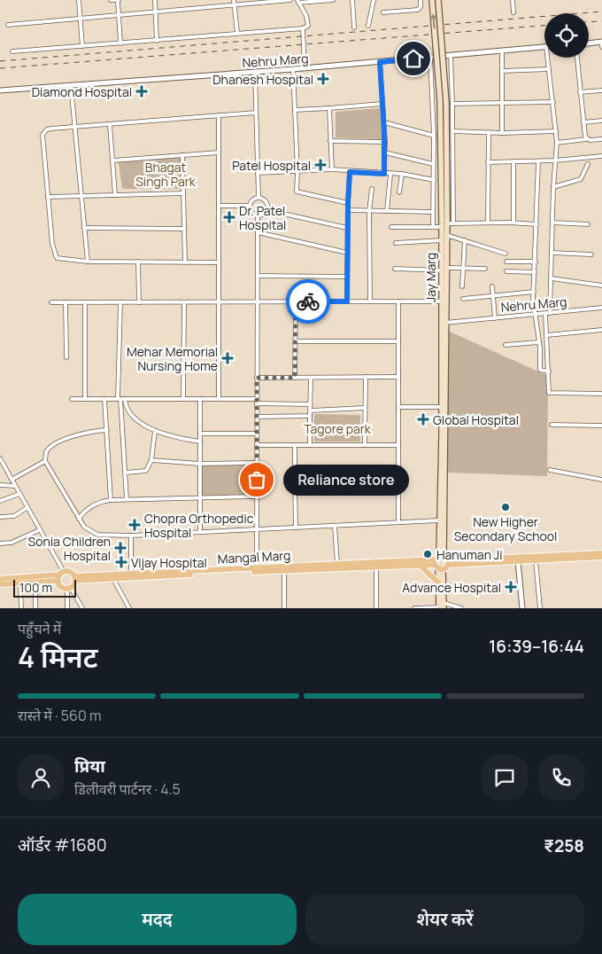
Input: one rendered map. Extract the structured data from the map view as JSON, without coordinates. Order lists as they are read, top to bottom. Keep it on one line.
{"streets":{"main road":["Jay Marg","Mangal Marg"],"street":["Nehru Marg"]},"crossings":[["Nehru Marg","Jay Marg"],["Jay Marg","Mangal Marg"]],"parks":["Bhagat Singh Park","Tagore park"],"places":{"health":["Dhanesh Hospital","Diamond Hospital","Patel Hospital","Dr. Patel Hospital","Mehar Memorial Nursing Home","Global Hospital","Chopra Orthopedic Hospital","Sonia Children Hospital","Vijay Hospital","Advance Hospital"],"other":["Reliance store","New Higher Secondary School","Hanuman Ji"]},"scale_bar":"100 m","page":{"bubble":"Reliance store","scale":"100 m","heading":["4 मिनट","पहुँचने में","16:39–16:44"],"panel":["प्रिया","डिलीवरी पार्टनर · 4.5","ऑर्डर #1680","₹258"],"bar":"रास्ते में · 560 m","buttons":["मदद","शेयर करें"]}}
